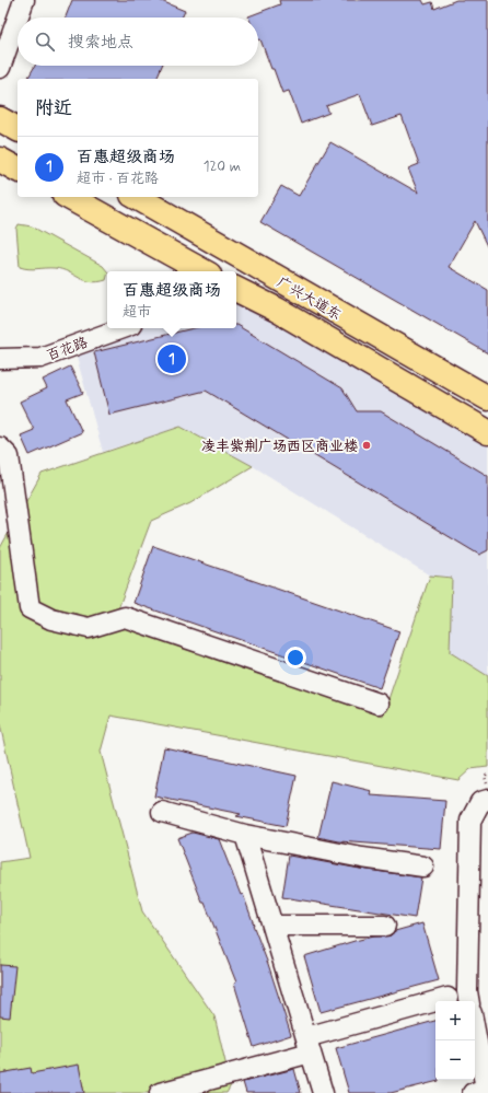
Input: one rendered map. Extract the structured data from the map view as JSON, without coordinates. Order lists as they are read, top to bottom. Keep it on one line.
{"streets":{"highway":["广兴大道东"],"street":["百花路"]},"places":["凌丰紫荆广场西区商业楼"],"page":{"search":"搜索地点","heading":"附近","list":[{"mark":"1","name":"百惠超级商场","note":"超市 · 百花路","value":"120 m"}],"popup":["百惠超级商场","超市"],"pins":"1","map_buttons":["+","−"]}}
